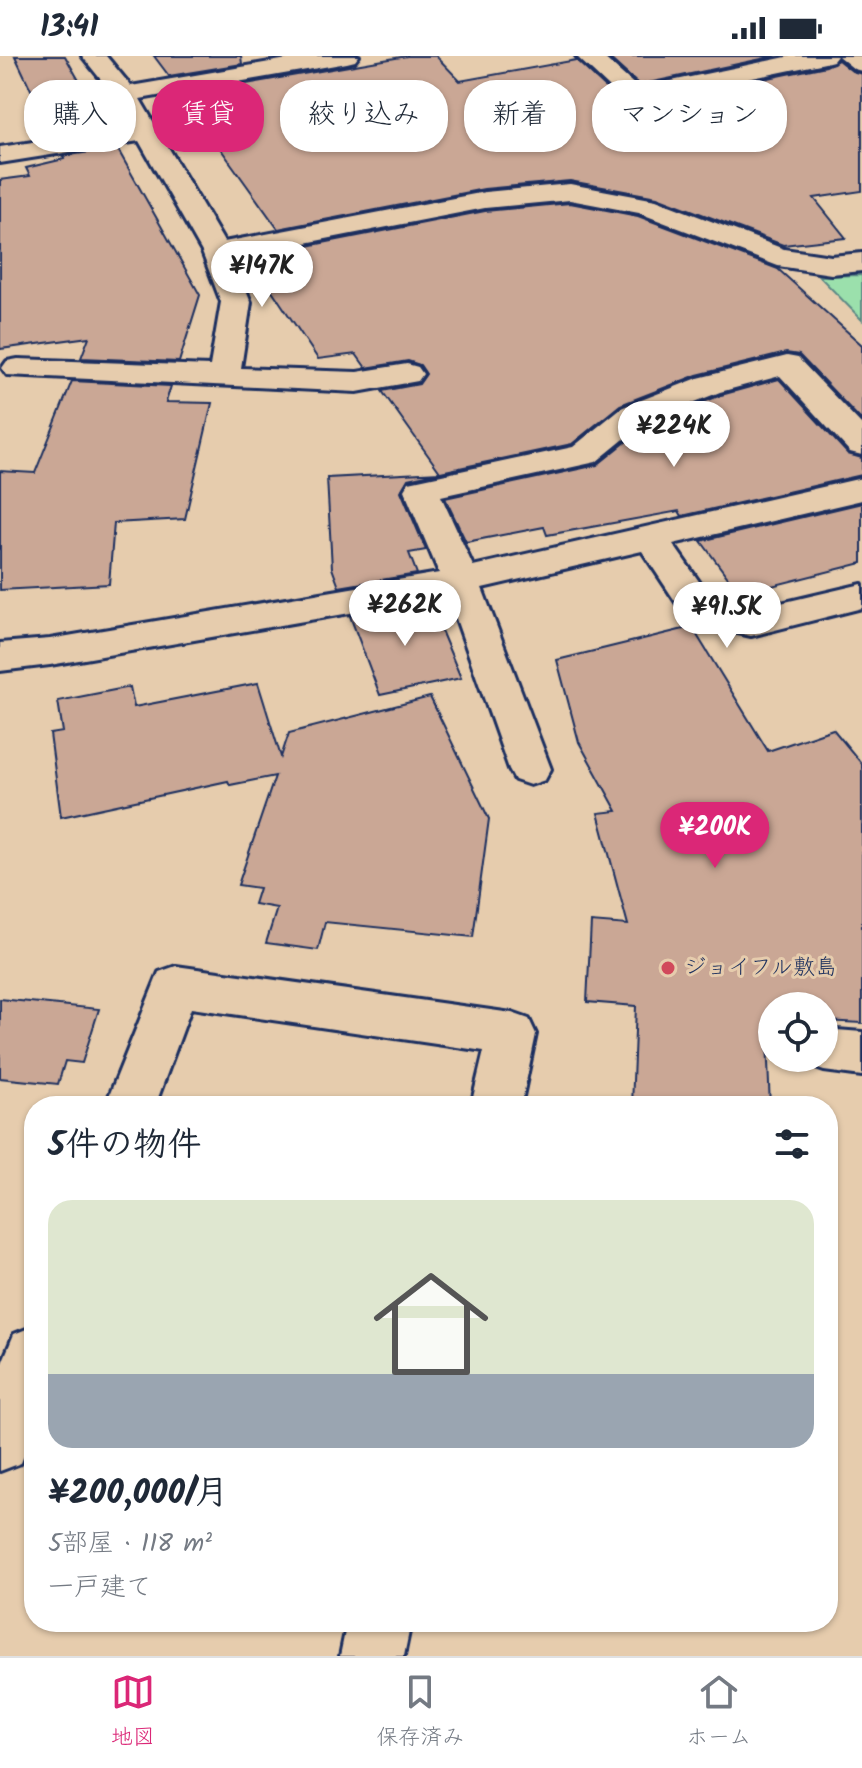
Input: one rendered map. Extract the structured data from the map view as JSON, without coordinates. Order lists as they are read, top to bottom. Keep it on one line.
{"places":["ジョイフル敷島"],"page":{"status":"13:41","chip":["購入","賃貸","絞り込み","新着","マンション"],"price":["¥147K","¥224K","¥262K","¥91.5K","¥200K"],"heading":"5件の物件","list":[{"name":"¥200,000/月","note":"5部屋 · 118 m² · 一戸建て"}],"tabs":["地図","保存済み","ホーム"]}}
